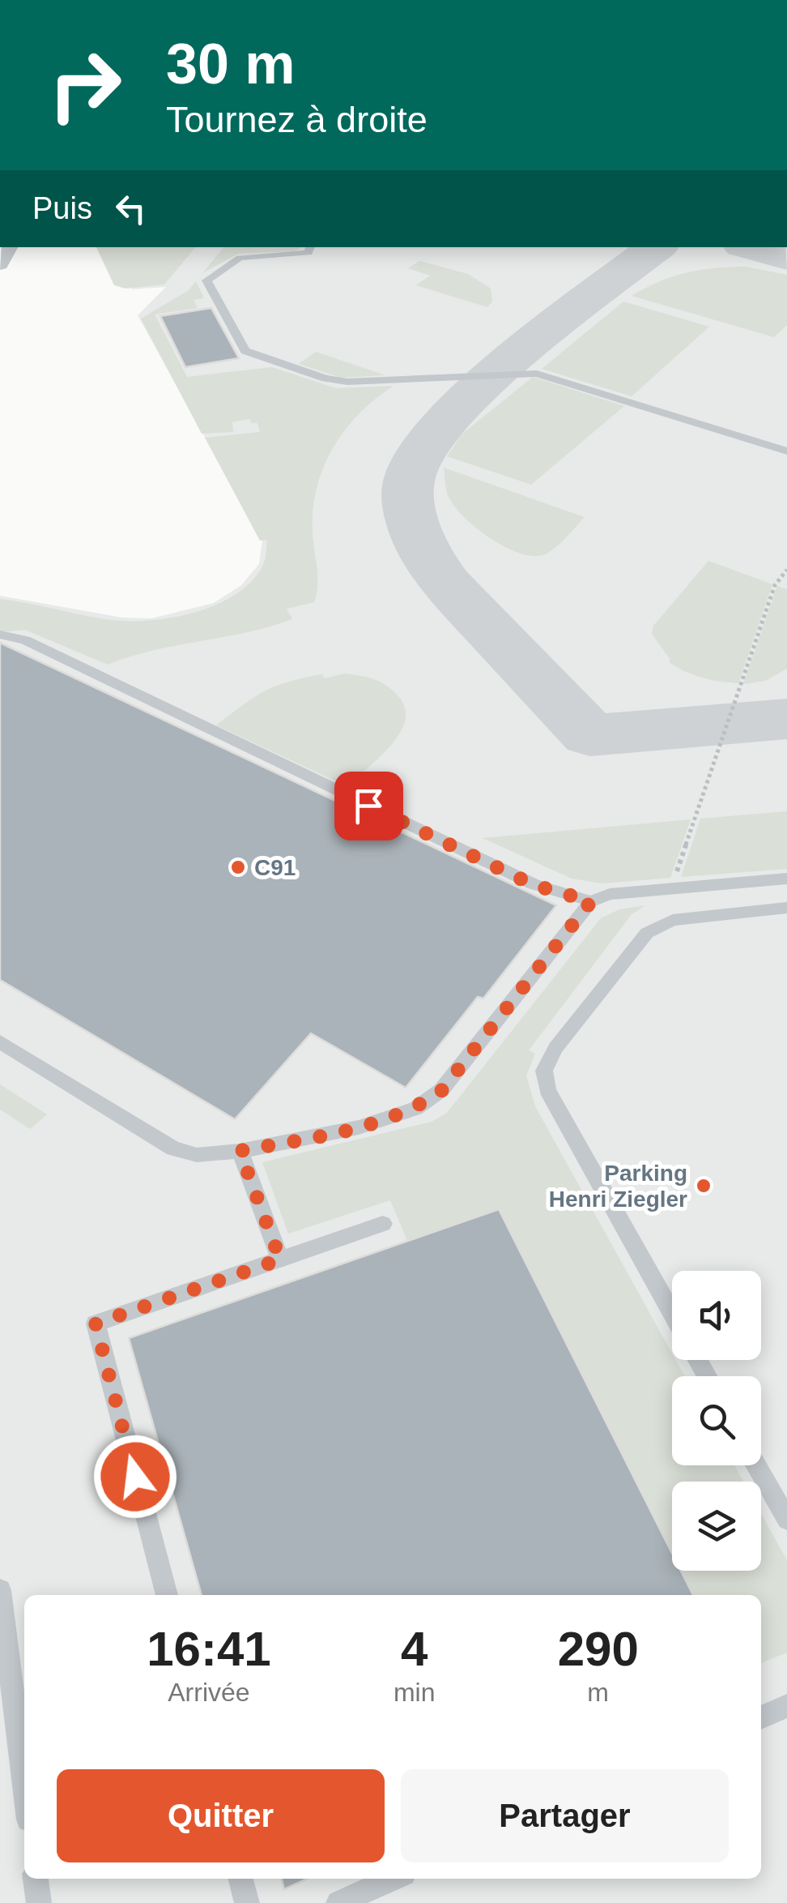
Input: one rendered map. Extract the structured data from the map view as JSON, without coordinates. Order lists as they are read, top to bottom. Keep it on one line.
{"places":["C91","Parking Henri Ziegler"],"page":{"turn":["30 m","Tournez à droite"],"then":"Puis","eta":["16:41","Arrivée","4","min","290","m"],"buttons":["Quitter","Partager"]}}
